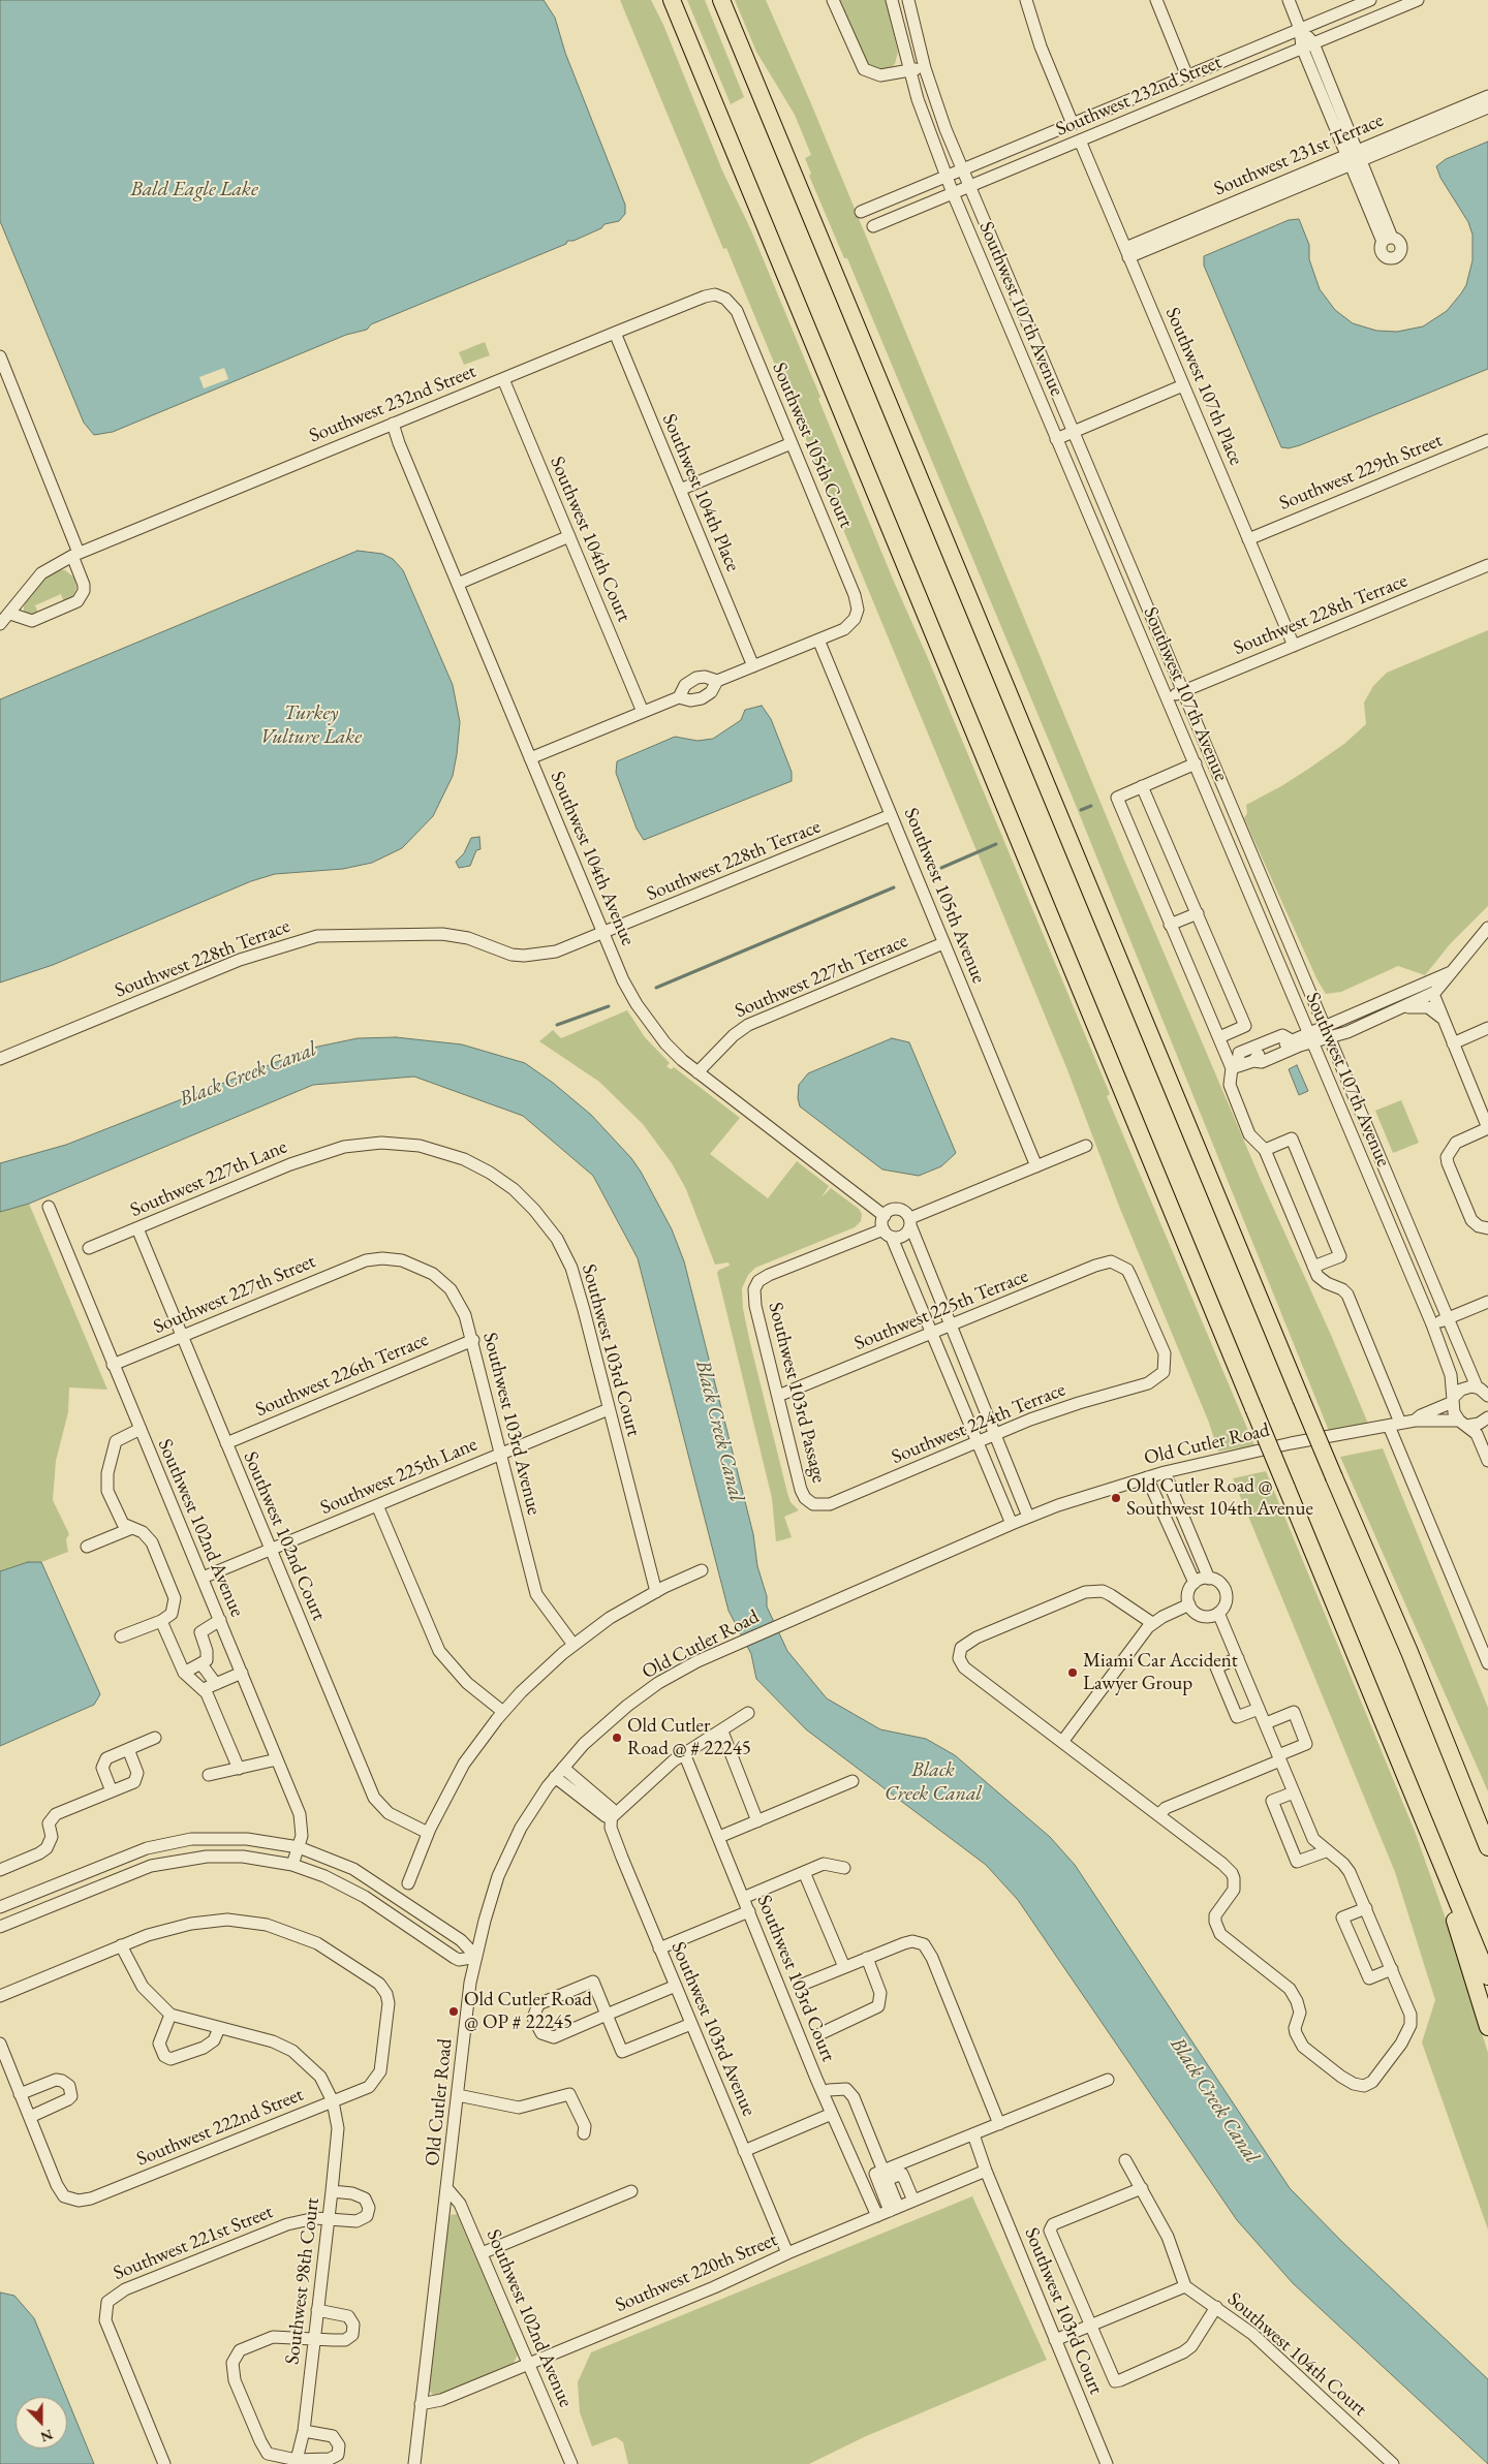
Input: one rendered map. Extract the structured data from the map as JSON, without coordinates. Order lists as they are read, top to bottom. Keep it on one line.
{"streets":{"street":["Southwest 232nd Street","Southwest 231st Terrace","Southwest 107th Avenue","Southwest 107th Place","Southwest 105th Court","Southwest 229th Street","Southwest 104th Place","Southwest 104th Court","Southwest 228th Terrace","Southwest 104th Avenue","Southwest 105th Avenue","Southwest 227th Terrace","Southwest 227th Lane","Southwest 227th Street","Southwest 225th Terrace","Southwest 103rd Court","Southwest 226th Terrace","Southwest 103rd Passage","Southwest 103rd Avenue","Southwest 224th Terrace","Old Cutler Road","Southwest 225th Lane","Southwest 102nd Avenue","Southwest 102nd Court","Southwest 222nd Street","Southwest 221st Street","Southwest 220th Street","Southwest 98th Court"]},"crossings":[["Southwest 232nd Street","Southwest 107th Avenue"],["Southwest 232nd Street","Southwest 107th Place"],["Southwest 232nd Street","Southwest 105th Court"],["Southwest 232nd Street","Southwest 104th Place"],["Southwest 232nd Street","Southwest 104th Court"],["Southwest 232nd Street","Southwest 104th Avenue"],["Southwest 231st Terrace","Southwest 107th Place"],["Southwest 107th Avenue","Southwest 228th Terrace"],["Southwest 107th Avenue","Old Cutler Road"],["Southwest 107th Place","Southwest 229th Street"],["Southwest 107th Place","Southwest 228th Terrace"],["Southwest 105th Court","Southwest 105th Avenue"],["Southwest 228th Terrace","Southwest 104th Avenue"],["Southwest 228th Terrace","Southwest 105th Avenue"],["Southwest 104th Avenue","Southwest 227th Terrace"],["Southwest 104th Avenue","Southwest 103rd Passage"],["Southwest 105th Avenue","Southwest 227th Terrace"],["Southwest 227th Lane","Southwest 103rd Court"],["Southwest 227th Lane","Southwest 102nd Court"],["Southwest 227th Street","Southwest 103rd Avenue"],["Southwest 227th Street","Southwest 102nd Avenue"],["Southwest 227th Street","Southwest 102nd Court"],["Southwest 225th Terrace","Southwest 103rd Passage"],["Southwest 225th Terrace","Southwest 224th Terrace"],["Southwest 103rd Court","Southwest 225th Lane"],["Southwest 103rd Court","Southwest 220th Street"],["Southwest 226th Terrace","Southwest 103rd Avenue"],["Southwest 226th Terrace","Southwest 102nd Court"],["Southwest 103rd Passage","Southwest 224th Terrace"],["Southwest 103rd Avenue","Old Cutler Road"],["Southwest 103rd Avenue","Southwest 225th Lane"],["Southwest 103rd Avenue","Southwest 220th Street"],["Old Cutler Road","Southwest 102nd Avenue"],["Old Cutler Road","Southwest 220th Street"],["Southwest 225th Lane","Southwest 102nd Avenue"],["Southwest 225th Lane","Southwest 102nd Court"],["Southwest 102nd Avenue","Southwest 220th Street"],["Southwest 222nd Street","Southwest 98th Court"],["Southwest 221st Street","Southwest 98th Court"]],"water":["Bald Eagle Lake","Turkey Vulture Lake","Black Creek Canal"],"places":["Old Cutler Road @ Southwest 104th Avenue","Miami Car Accident Lawyer Group","Old Cutler Road @ # 22245","Old Cutler Road @ OP # 22245"],"north":"bottom"}
